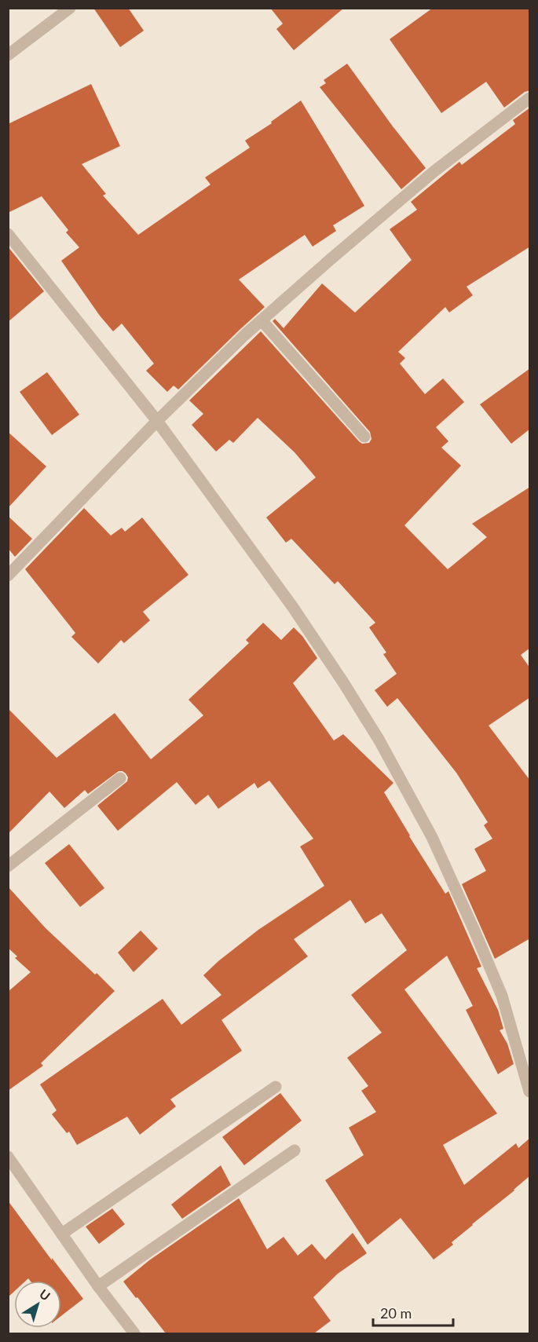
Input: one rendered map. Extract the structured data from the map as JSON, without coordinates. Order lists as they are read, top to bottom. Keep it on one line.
{"scale_bar":"20 m","north":"top right"}
